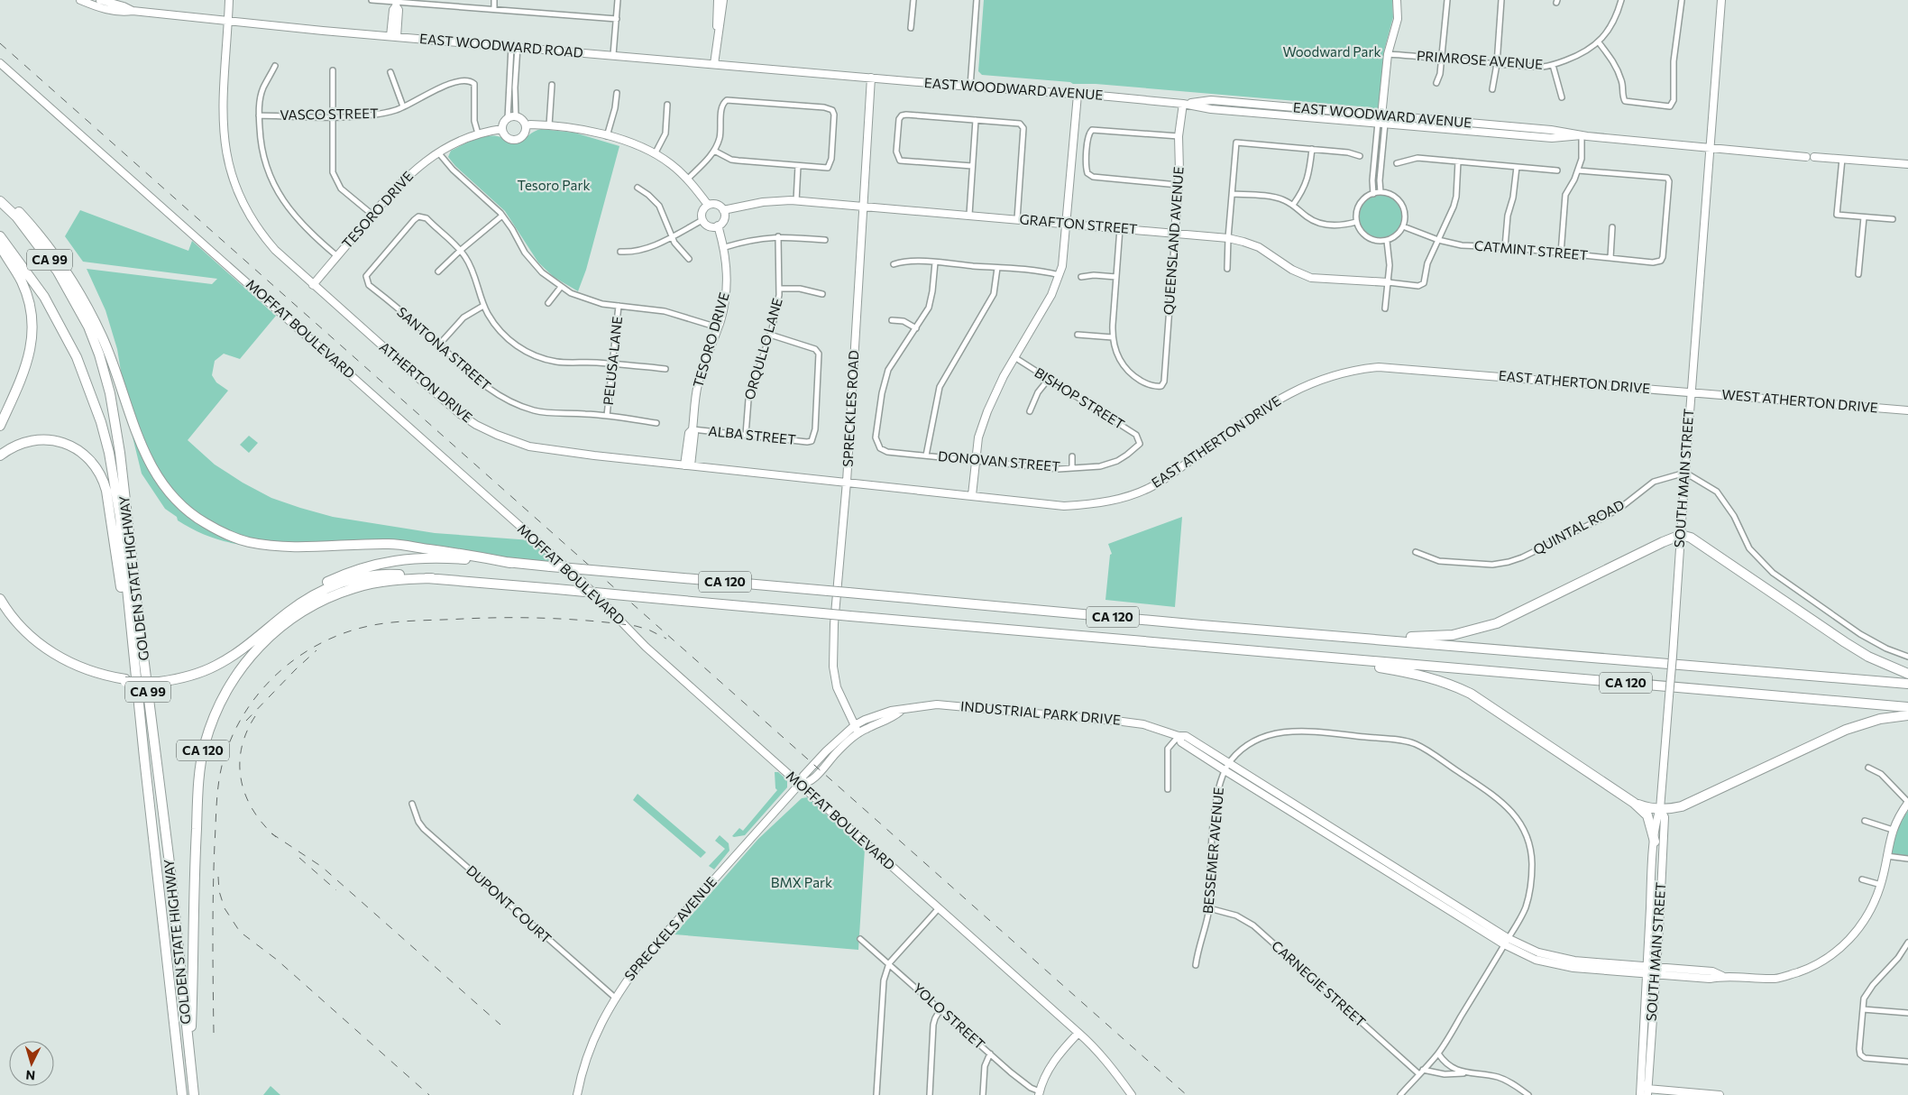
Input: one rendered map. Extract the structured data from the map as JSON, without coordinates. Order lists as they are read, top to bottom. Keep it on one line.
{"streets":{"highway":["CA 99","GOLDEN STATE HIGHWAY","CA 120"],"street":["EAST WOODWARD ROAD","PRIMROSE AVENUE","EAST WOODWARD AVENUE","VASCO STREET","TESORO DRIVE","GRAFTON STREET","QUEENSLAND AVENUE","CATMINT STREET","MOFFAT BOULEVARD","SANTONA STREET","ORQULLO LANE","PELUSA LANE","ATHERTON DRIVE","EAST ATHERTON DRIVE","BISHOP STREET","WEST ATHERTON DRIVE","SPRECKLES ROAD","ALBA STREET","DONOVAN STREET","SOUTH MAIN STREET","QUINTAL ROAD","INDUSTRIAL PARK DRIVE","BESSEMER AVENUE","DUPONT COURT","SPRECKELS AVENUE","CARNEGIE STREET","YOLO STREET"]},"crossings":[["EAST WOODWARD ROAD","EAST WOODWARD AVENUE"],["EAST WOODWARD ROAD","ATHERTON DRIVE"],["EAST WOODWARD ROAD","SPRECKLES ROAD"],["EAST WOODWARD AVENUE","QUEENSLAND AVENUE"],["EAST WOODWARD AVENUE","SPRECKLES ROAD"],["EAST WOODWARD AVENUE","SOUTH MAIN STREET"],["VASCO STREET","TESORO DRIVE"],["TESORO DRIVE","GRAFTON STREET"],["TESORO DRIVE","ATHERTON DRIVE"],["TESORO DRIVE","ALBA STREET"],["GRAFTON STREET","QUEENSLAND AVENUE"],["GRAFTON STREET","CATMINT STREET"],["GRAFTON STREET","SPRECKLES ROAD"],["MOFFAT BOULEVARD","INDUSTRIAL PARK DRIVE"],["MOFFAT BOULEVARD","SPRECKELS AVENUE"],["SANTONA STREET","PELUSA LANE"],["ORQULLO LANE","ALBA STREET"],["ATHERTON DRIVE","EAST ATHERTON DRIVE"],["ATHERTON DRIVE","SPRECKLES ROAD"],["EAST ATHERTON DRIVE","WEST ATHERTON DRIVE"],["EAST ATHERTON DRIVE","SPRECKLES ROAD"],["EAST ATHERTON DRIVE","SOUTH MAIN STREET"],["BISHOP STREET","DONOVAN STREET"],["WEST ATHERTON DRIVE","SOUTH MAIN STREET"],["SPRECKLES ROAD","INDUSTRIAL PARK DRIVE"],["SOUTH MAIN STREET","QUINTAL ROAD"],["SOUTH MAIN STREET","INDUSTRIAL PARK DRIVE"],["GOLDEN STATE HIGHWAY","CA 120"],["INDUSTRIAL PARK DRIVE","BESSEMER AVENUE"],["INDUSTRIAL PARK DRIVE","SPRECKELS AVENUE"],["BESSEMER AVENUE","CARNEGIE STREET"],["DUPONT COURT","SPRECKELS AVENUE"]],"parks":["Woodward Park","Tesoro Park","BMX Park"],"north":"bottom"}
